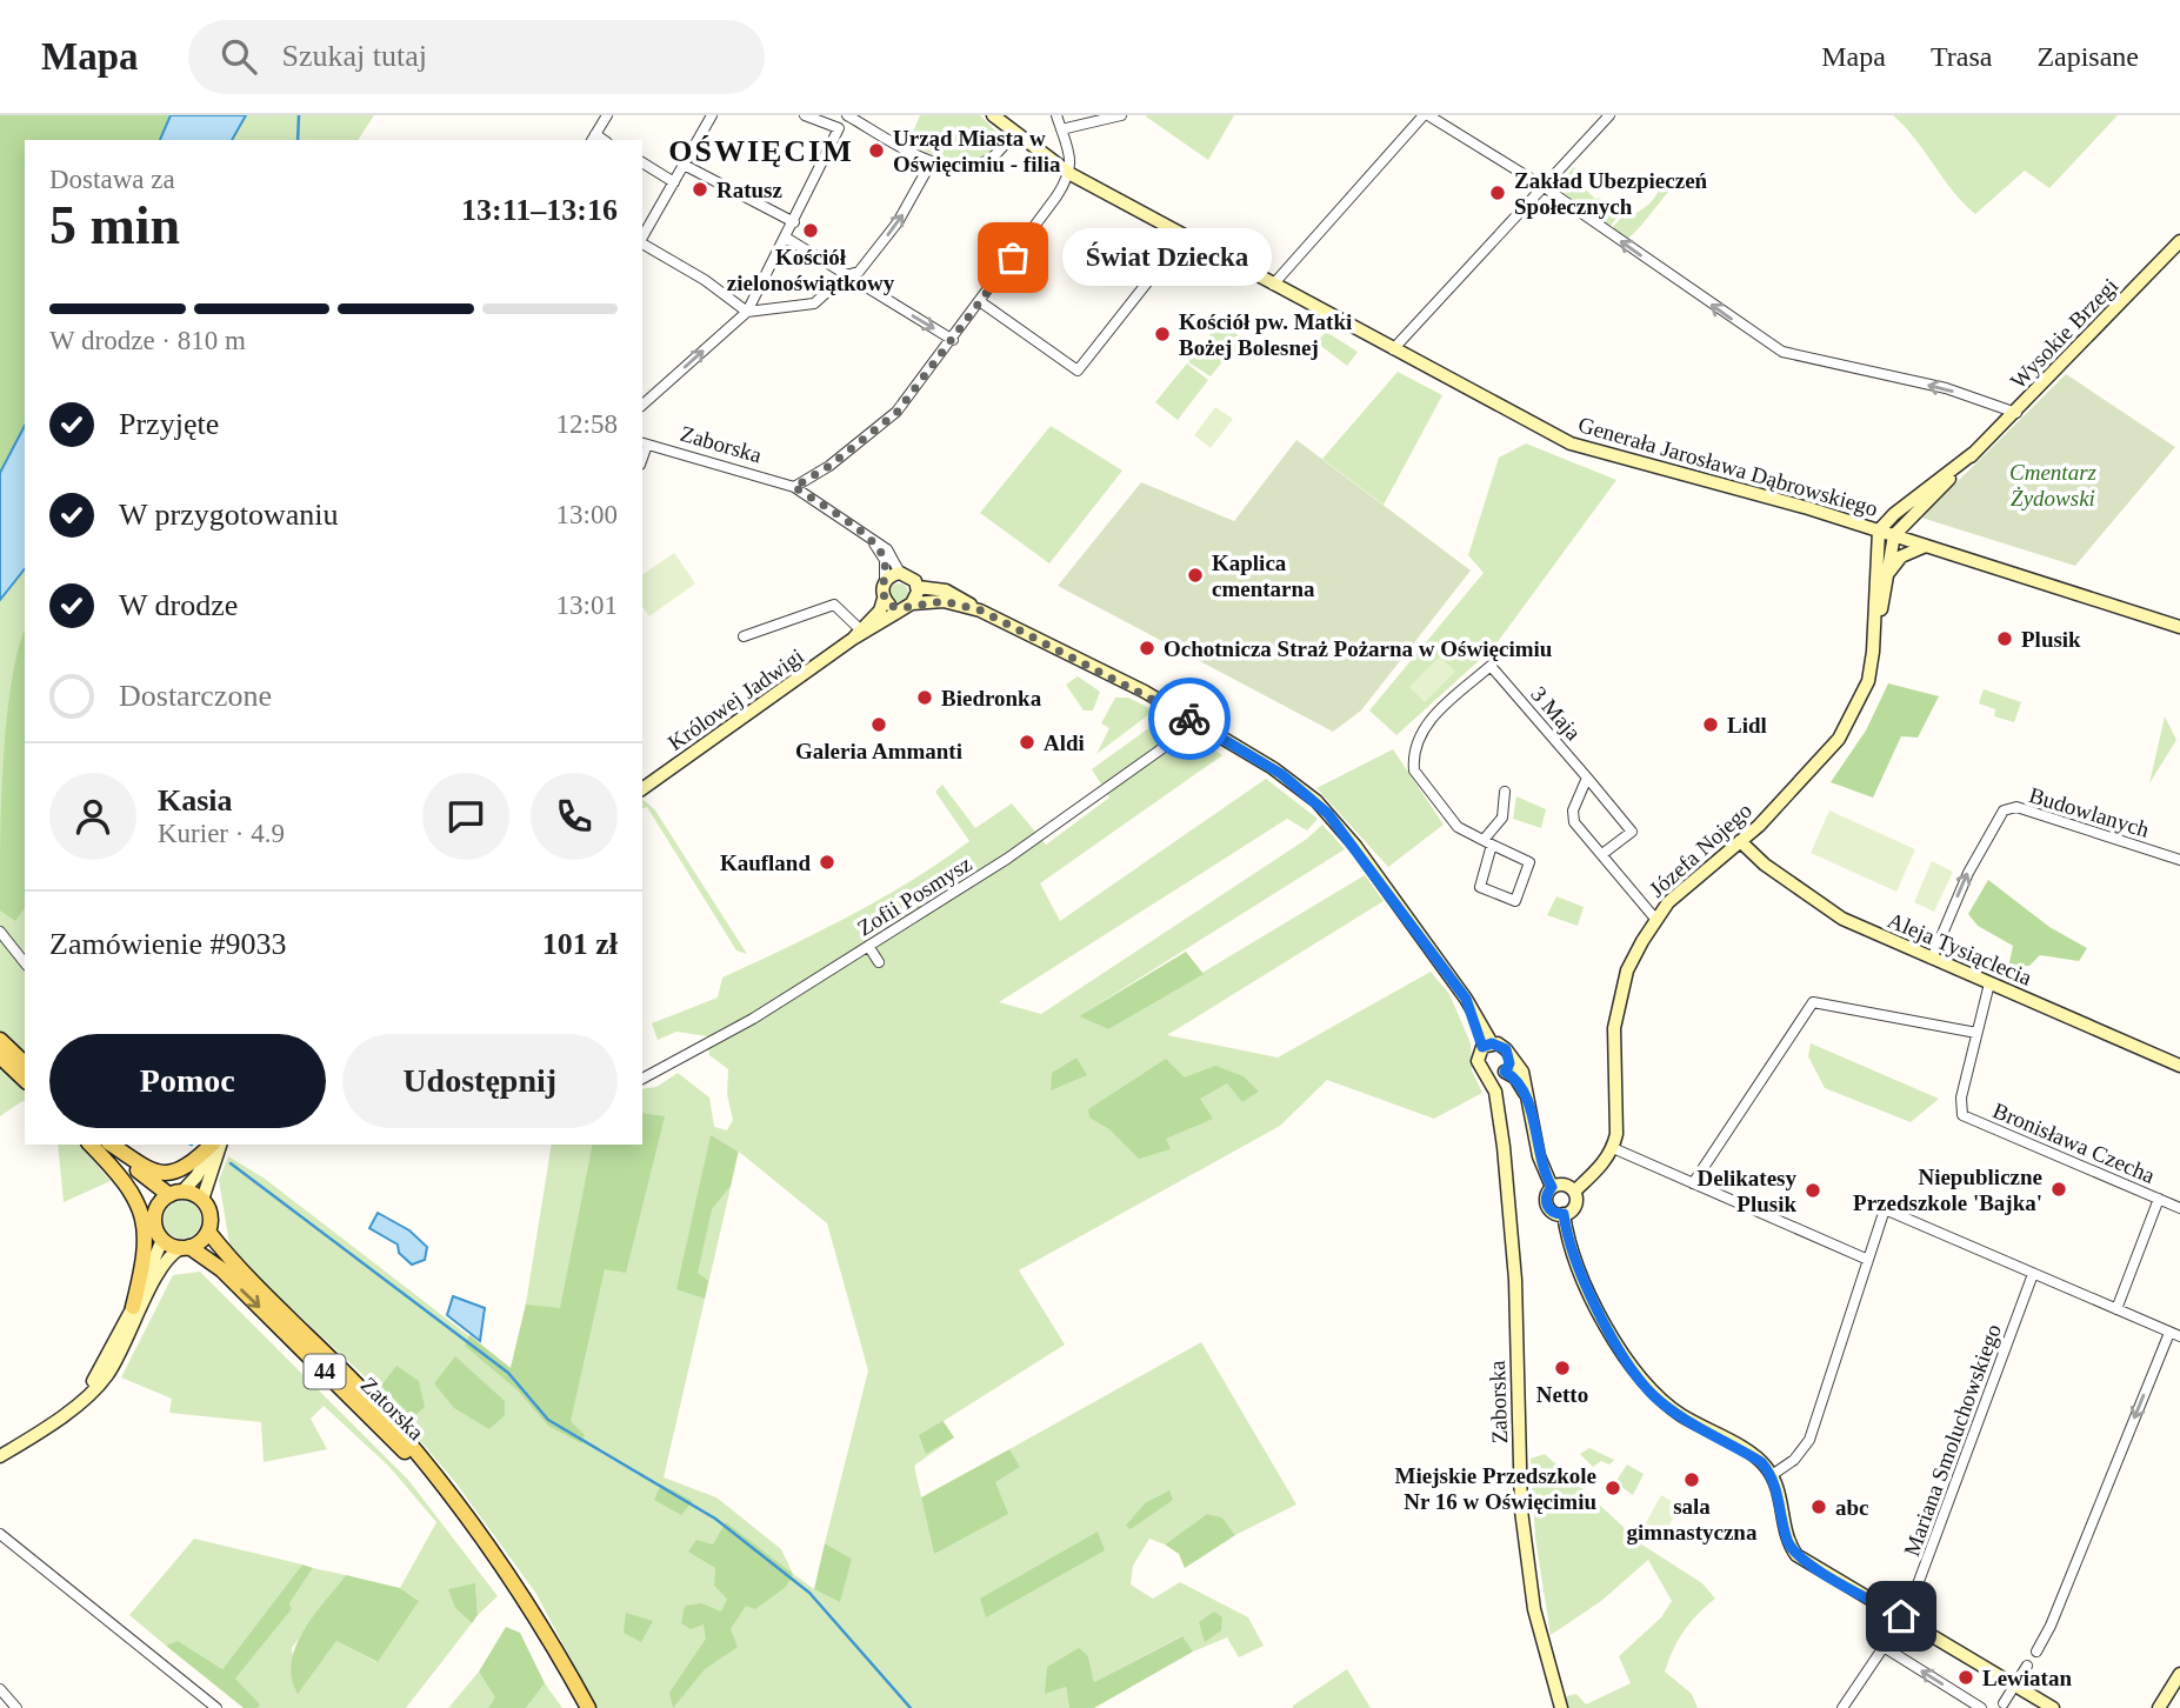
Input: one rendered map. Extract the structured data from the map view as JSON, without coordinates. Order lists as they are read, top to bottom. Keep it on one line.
{"streets":{"main road":["44","Zatorska"],"street":["Wysokie Brzegi","Zaborska","Generała Jarosława Dąbrowskiego","Królowej Jadwigi","3 Maja","Budowlanych","Józefa Nojego","Zofii Posmysz","Aleja Tysiąclecia","Bronisława Czecha","Mariana Smoluchowskiego"]},"crossings":[["Wysokie Brzegi","Generała Jarosława Dąbrowskiego"],["Wysokie Brzegi","Józefa Nojego"],["Zaborska","Królowej Jadwigi"],["Generała Jarosława Dąbrowskiego","Józefa Nojego"],["Budowlanych","Aleja Tysiąclecia"],["Józefa Nojego","Aleja Tysiąclecia"],["Aleja Tysiąclecia","Bronisława Czecha"],["44","Zatorska"]],"districts":["OŚWIĘCIM"],"parks":["Cmentarz Żydowski"],"places":["Urząd Miasta w Oświęcimiu - filia","Ratusz","Zakład Ubezpieczeń Społecznych","Kościół zielonoświątkowy","Świat Dziecka","Kościół pw. Matki Bożej Bolesnej","Kaplica cmentarna","Plusik","Ochotnicza Straż Pożarna w Oświęcimiu","Biedronka","Galeria Ammanti","Lidl","Aldi","Kaufland","Niepubliczne Przedszkole 'Bajka'","Delikatesy Plusik","Netto","sala gimnastyczna","Miejskie Przedszkole Nr 16 w Oświęcimiu","abc","Lewiatan"],"page":{"header":"Mapa","search":"Szukaj tutaj","nav":["Mapa","Trasa","Zapisane"],"heading":["5 min","Dostawa za","13:11–13:16"],"panel":["Kasia","Kurier · 4.9","Zamówienie #9033","101 zł"],"bubble":"Świat Dziecka","bar":"W drodze · 810 m","list":[["Przyjęte","12:58"],["W przygotowaniu","13:00"],["W drodze","13:01"],"Dostarczone"],"buttons":["Pomoc","Udostępnij"]}}
